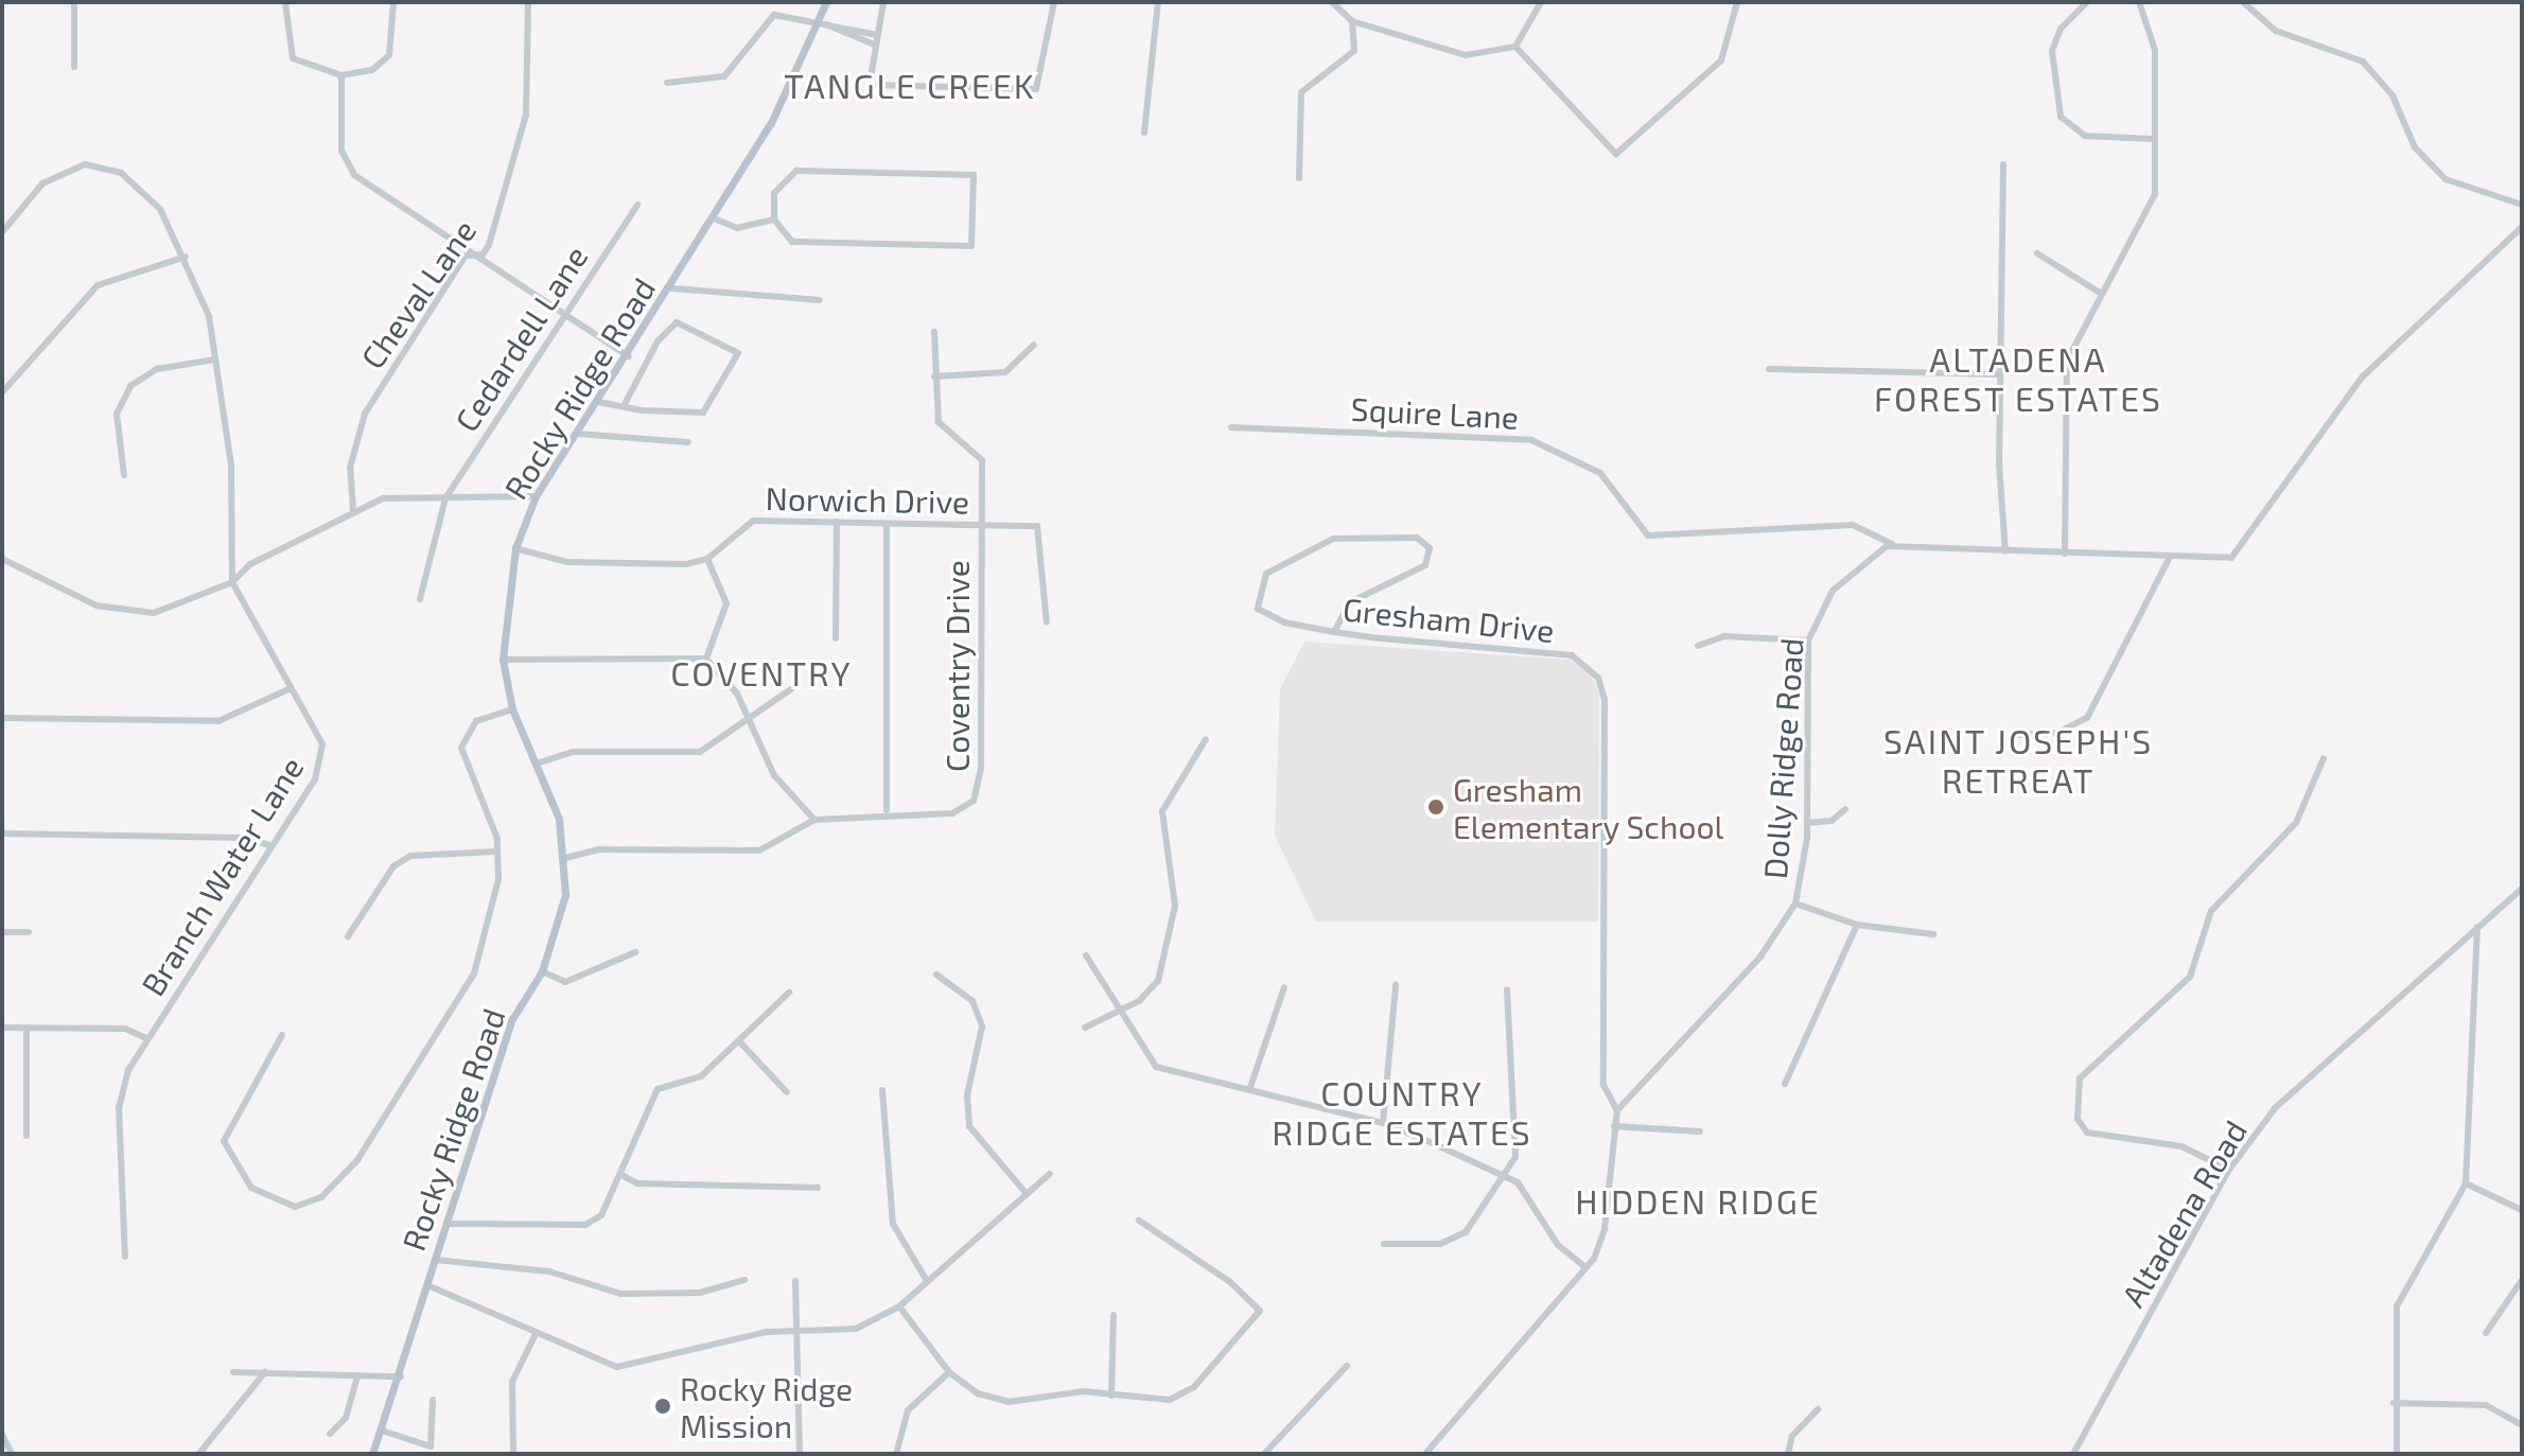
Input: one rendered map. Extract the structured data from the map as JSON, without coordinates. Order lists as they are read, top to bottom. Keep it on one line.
{"streets":{"main road":["Rocky Ridge Road"],"street":["Cheval Lane","Cedardell Lane","Squire Lane","Norwich Drive","Gresham Drive","Coventry Drive","Dolly Ridge Road","Branch Water Lane","Altadena Road"]},"crossings":[["Rocky Ridge Road","Coventry Drive"],["Squire Lane","Dolly Ridge Road"],["Norwich Drive","Coventry Drive"],["Gresham Drive","Dolly Ridge Road"]],"districts":["TANGLE CREEK","ALTADENA FOREST ESTATES","COVENTRY","SAINT JOSEPH'S RETREAT","COUNTRY RIDGE ESTATES","HIDDEN RIDGE"],"places":["Gresham Elementary School","Rocky Ridge Mission"]}
